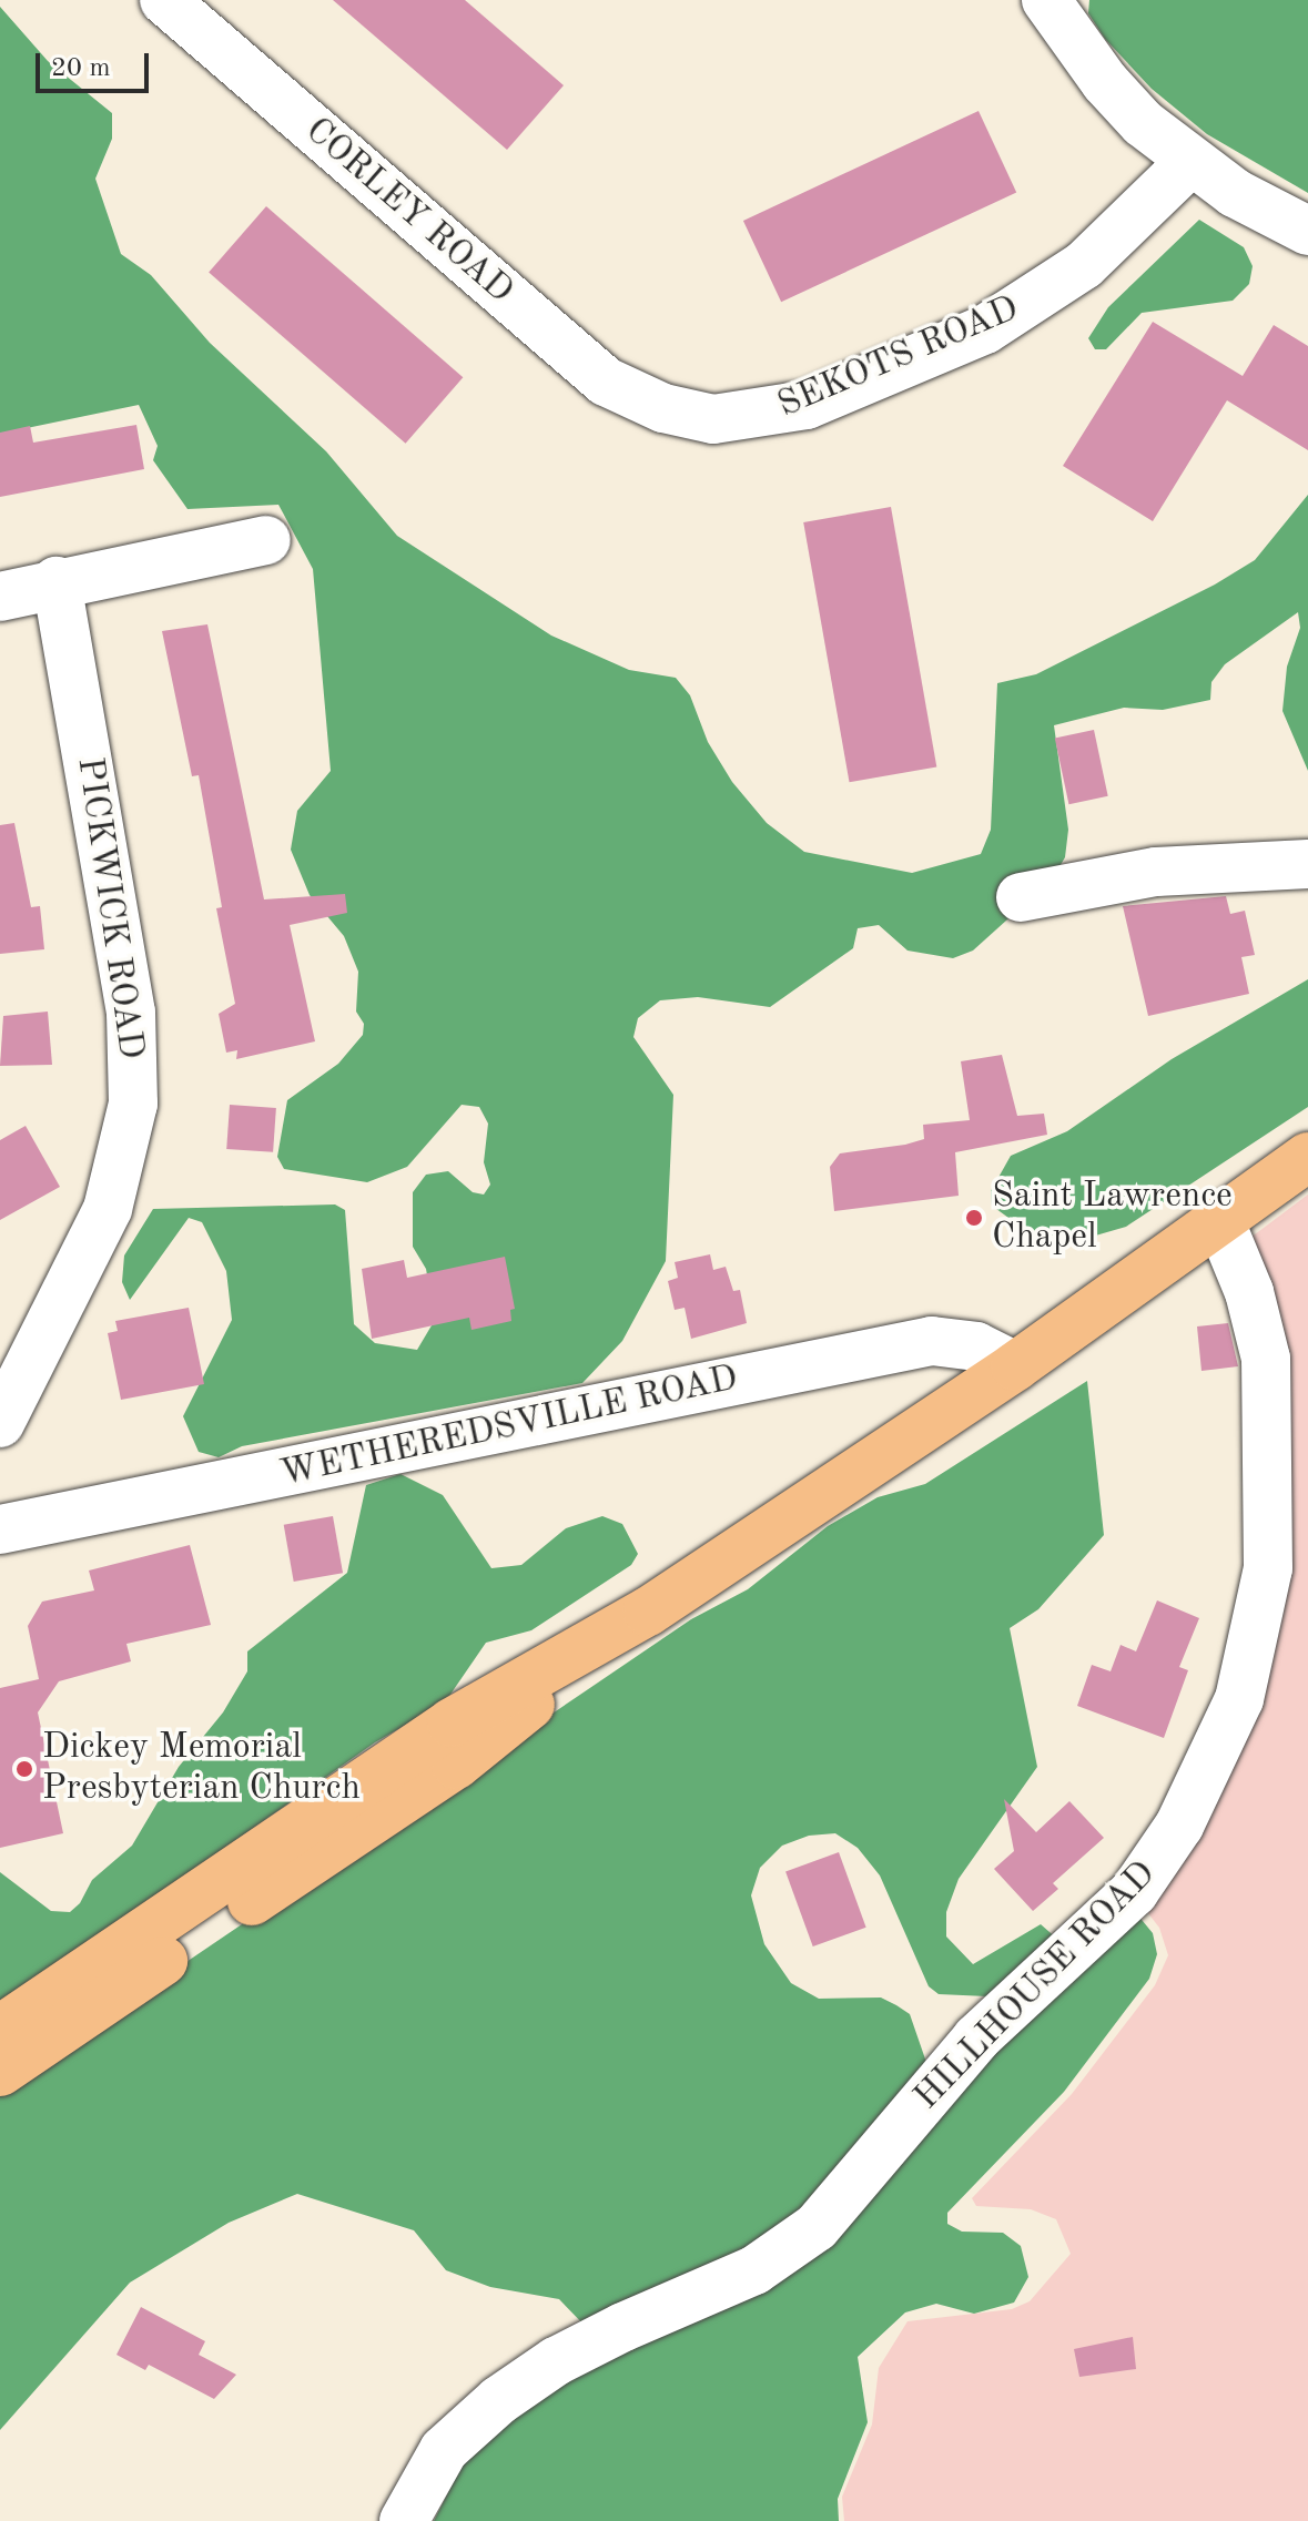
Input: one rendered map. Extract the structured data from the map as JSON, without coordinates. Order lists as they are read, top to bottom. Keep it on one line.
{"streets":{"street":["CORLEY ROAD","SEKOTS ROAD","PICKWICK ROAD","WETHEREDSVILLE ROAD","HILLHOUSE ROAD"]},"crossings":[["CORLEY ROAD","SEKOTS ROAD"]],"places":["Saint Lawrence Chapel","Dickey Memorial Presbyterian Church"],"scale_bar":"20 m"}
